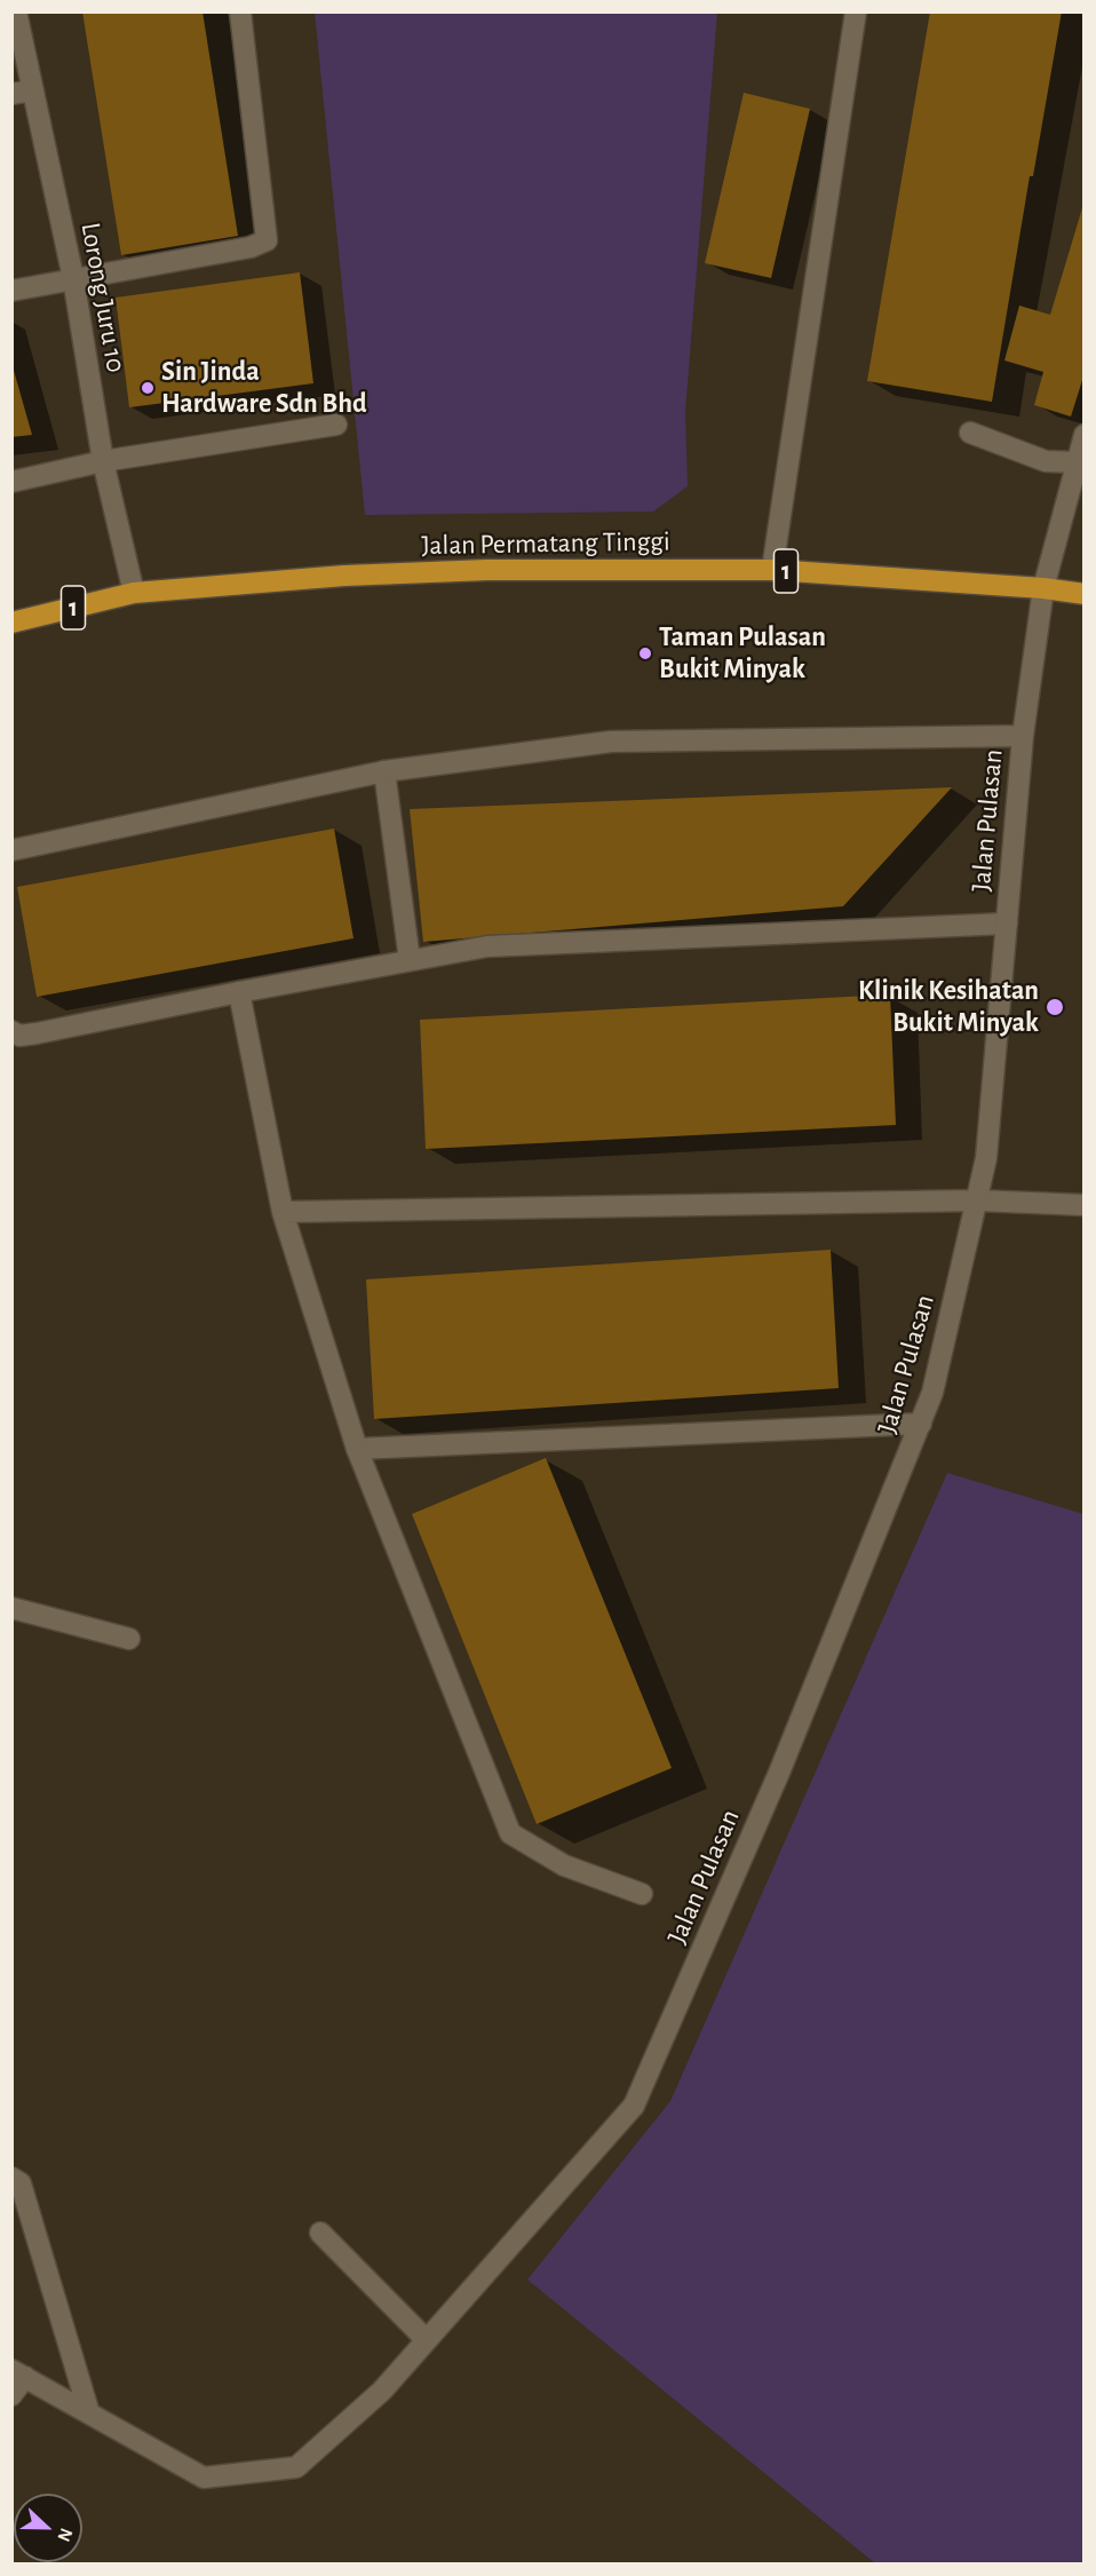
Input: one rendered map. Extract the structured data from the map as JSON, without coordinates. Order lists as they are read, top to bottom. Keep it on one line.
{"streets":{"highway":["Jalan Permatang Tinggi","1"],"street":["Lorong Juru 10","Jalan Pulasan"]},"crossings":[["Lorong Juru 10","Jalan Permatang Tinggi"],["Jalan Permatang Tinggi","Jalan Pulasan"]],"places":["Sin Jinda Hardware Sdn Bhd","Taman Pulasan Bukit Minyak","Klinik Kesihatan Bukit Minyak"],"north":"right"}
